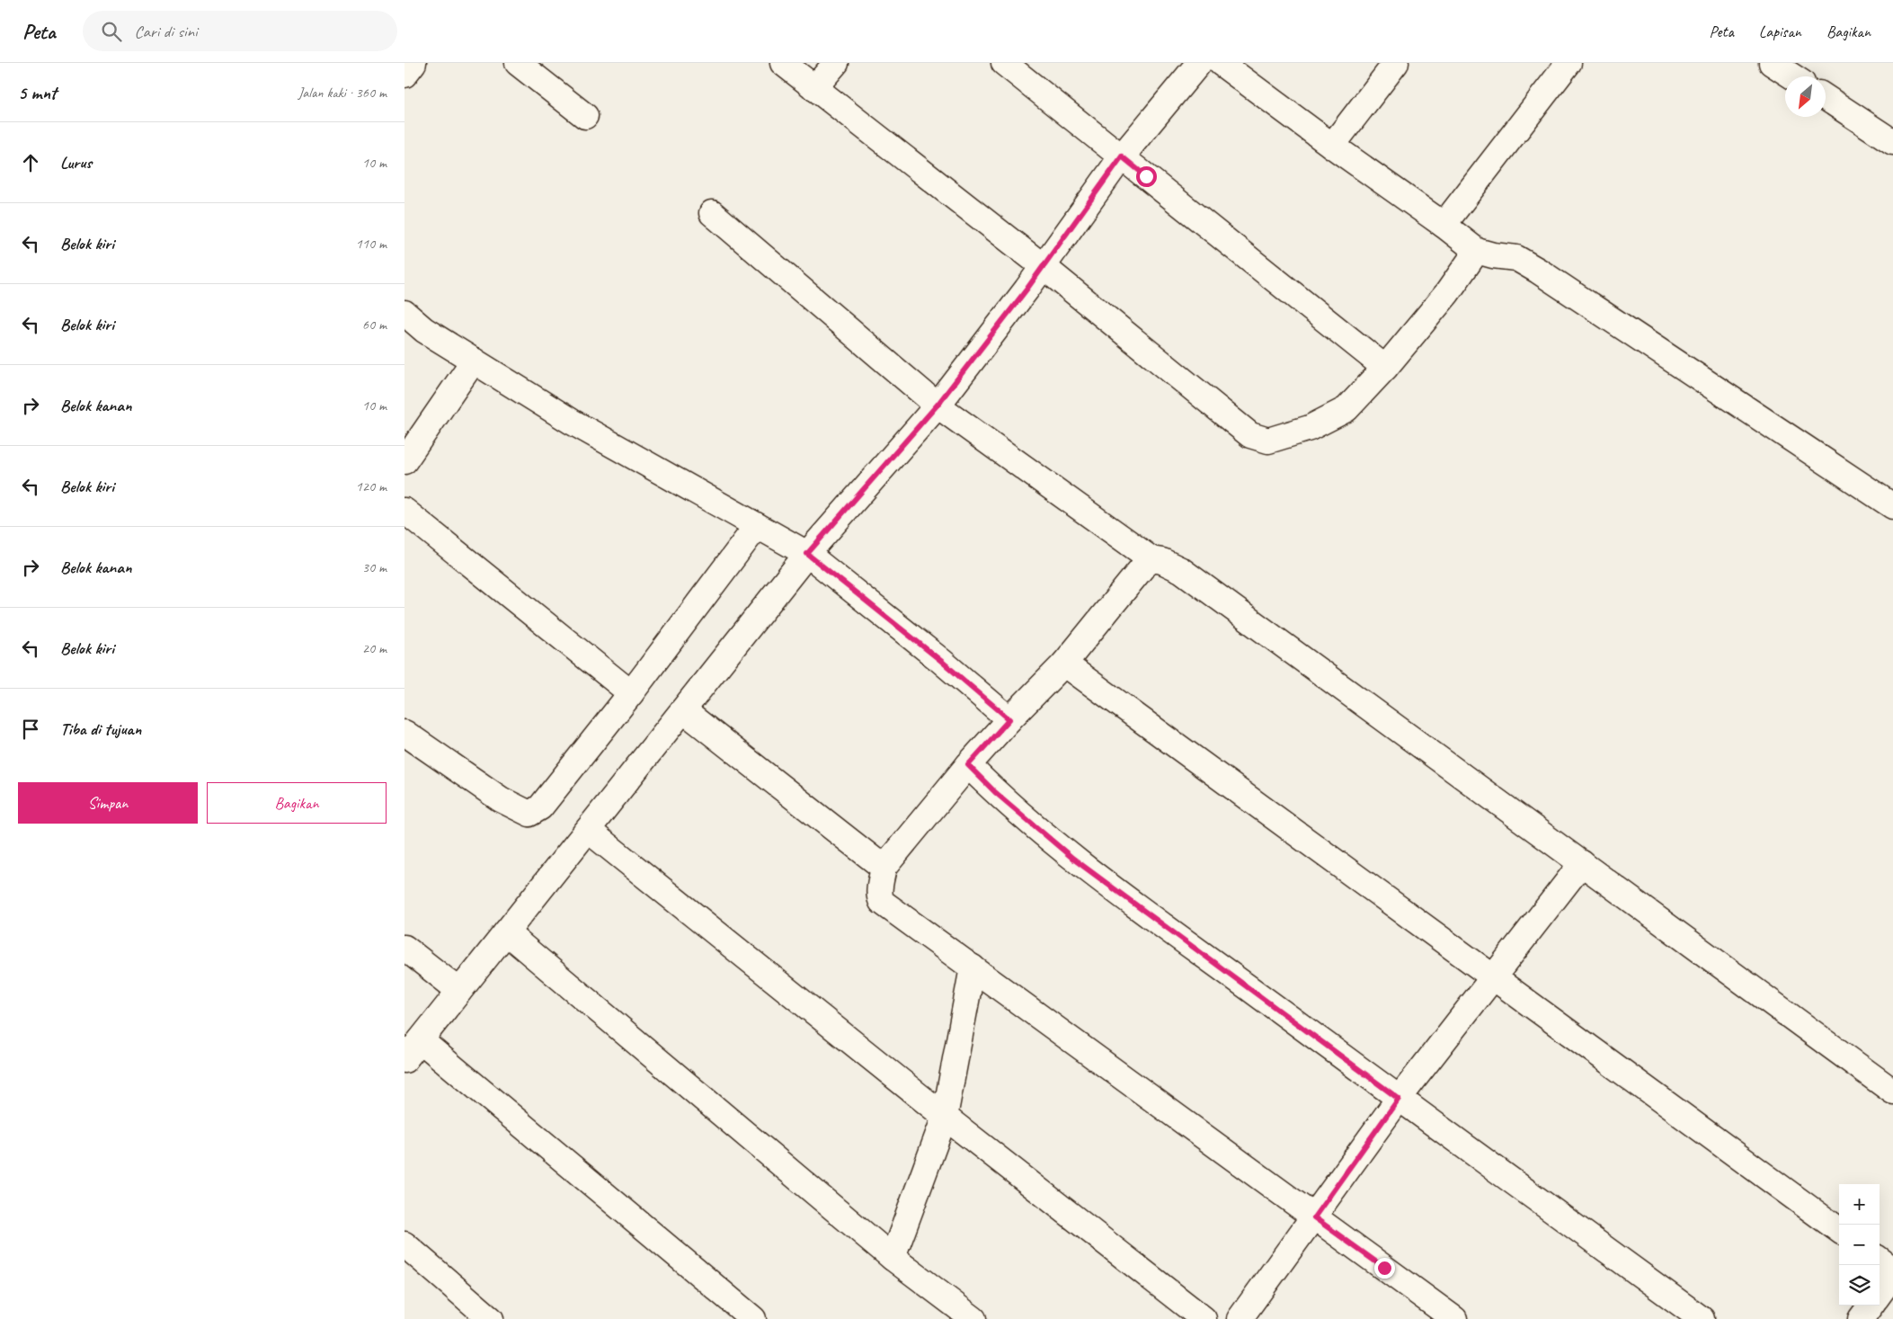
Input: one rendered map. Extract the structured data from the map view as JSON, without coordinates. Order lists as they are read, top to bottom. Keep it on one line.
{"north":"bottom left","page":{"header":"Peta","search":"Cari di sini","nav":["Peta","Lapisan","Bagikan"],"heading":["5 mnt","Jalan kaki · 360 m"],"list":[["Lurus","10 m"],["Belok kiri","110 m"],["Belok kiri","60 m"],["Belok kanan","10 m"],["Belok kiri","120 m"],["Belok kanan","30 m"],["Belok kiri","20 m"],"Tiba di tujuan"],"buttons":["Simpan","Bagikan"],"map_buttons":["+","−"]}}
